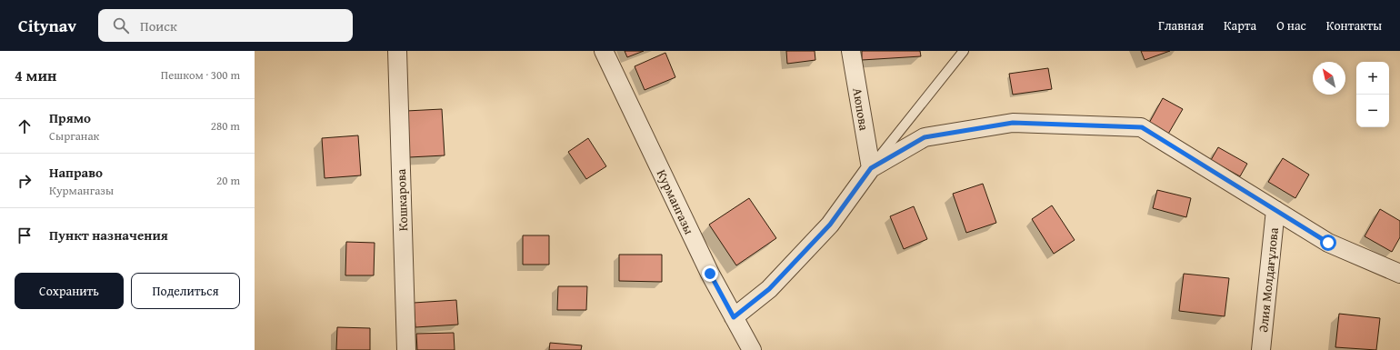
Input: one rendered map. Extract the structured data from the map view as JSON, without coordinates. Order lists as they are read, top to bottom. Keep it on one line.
{"streets":{"street":["Аюпова","Кошкарова","Курмангазы","Әлия Молдағұлова"]},"north":"top left","page":{"header":"Citynav","search":"Поиск","nav":["Главная","Карта","О нас","Контакты"],"heading":["4 мин","Пешком · 300 m"],"map_buttons":["+","−"],"list":[["Прямо","Сырганак","280 m"],["Направо","Курмангазы","20 m"],"Пункт назначения"],"buttons":["Сохранить","Поделиться"]}}
